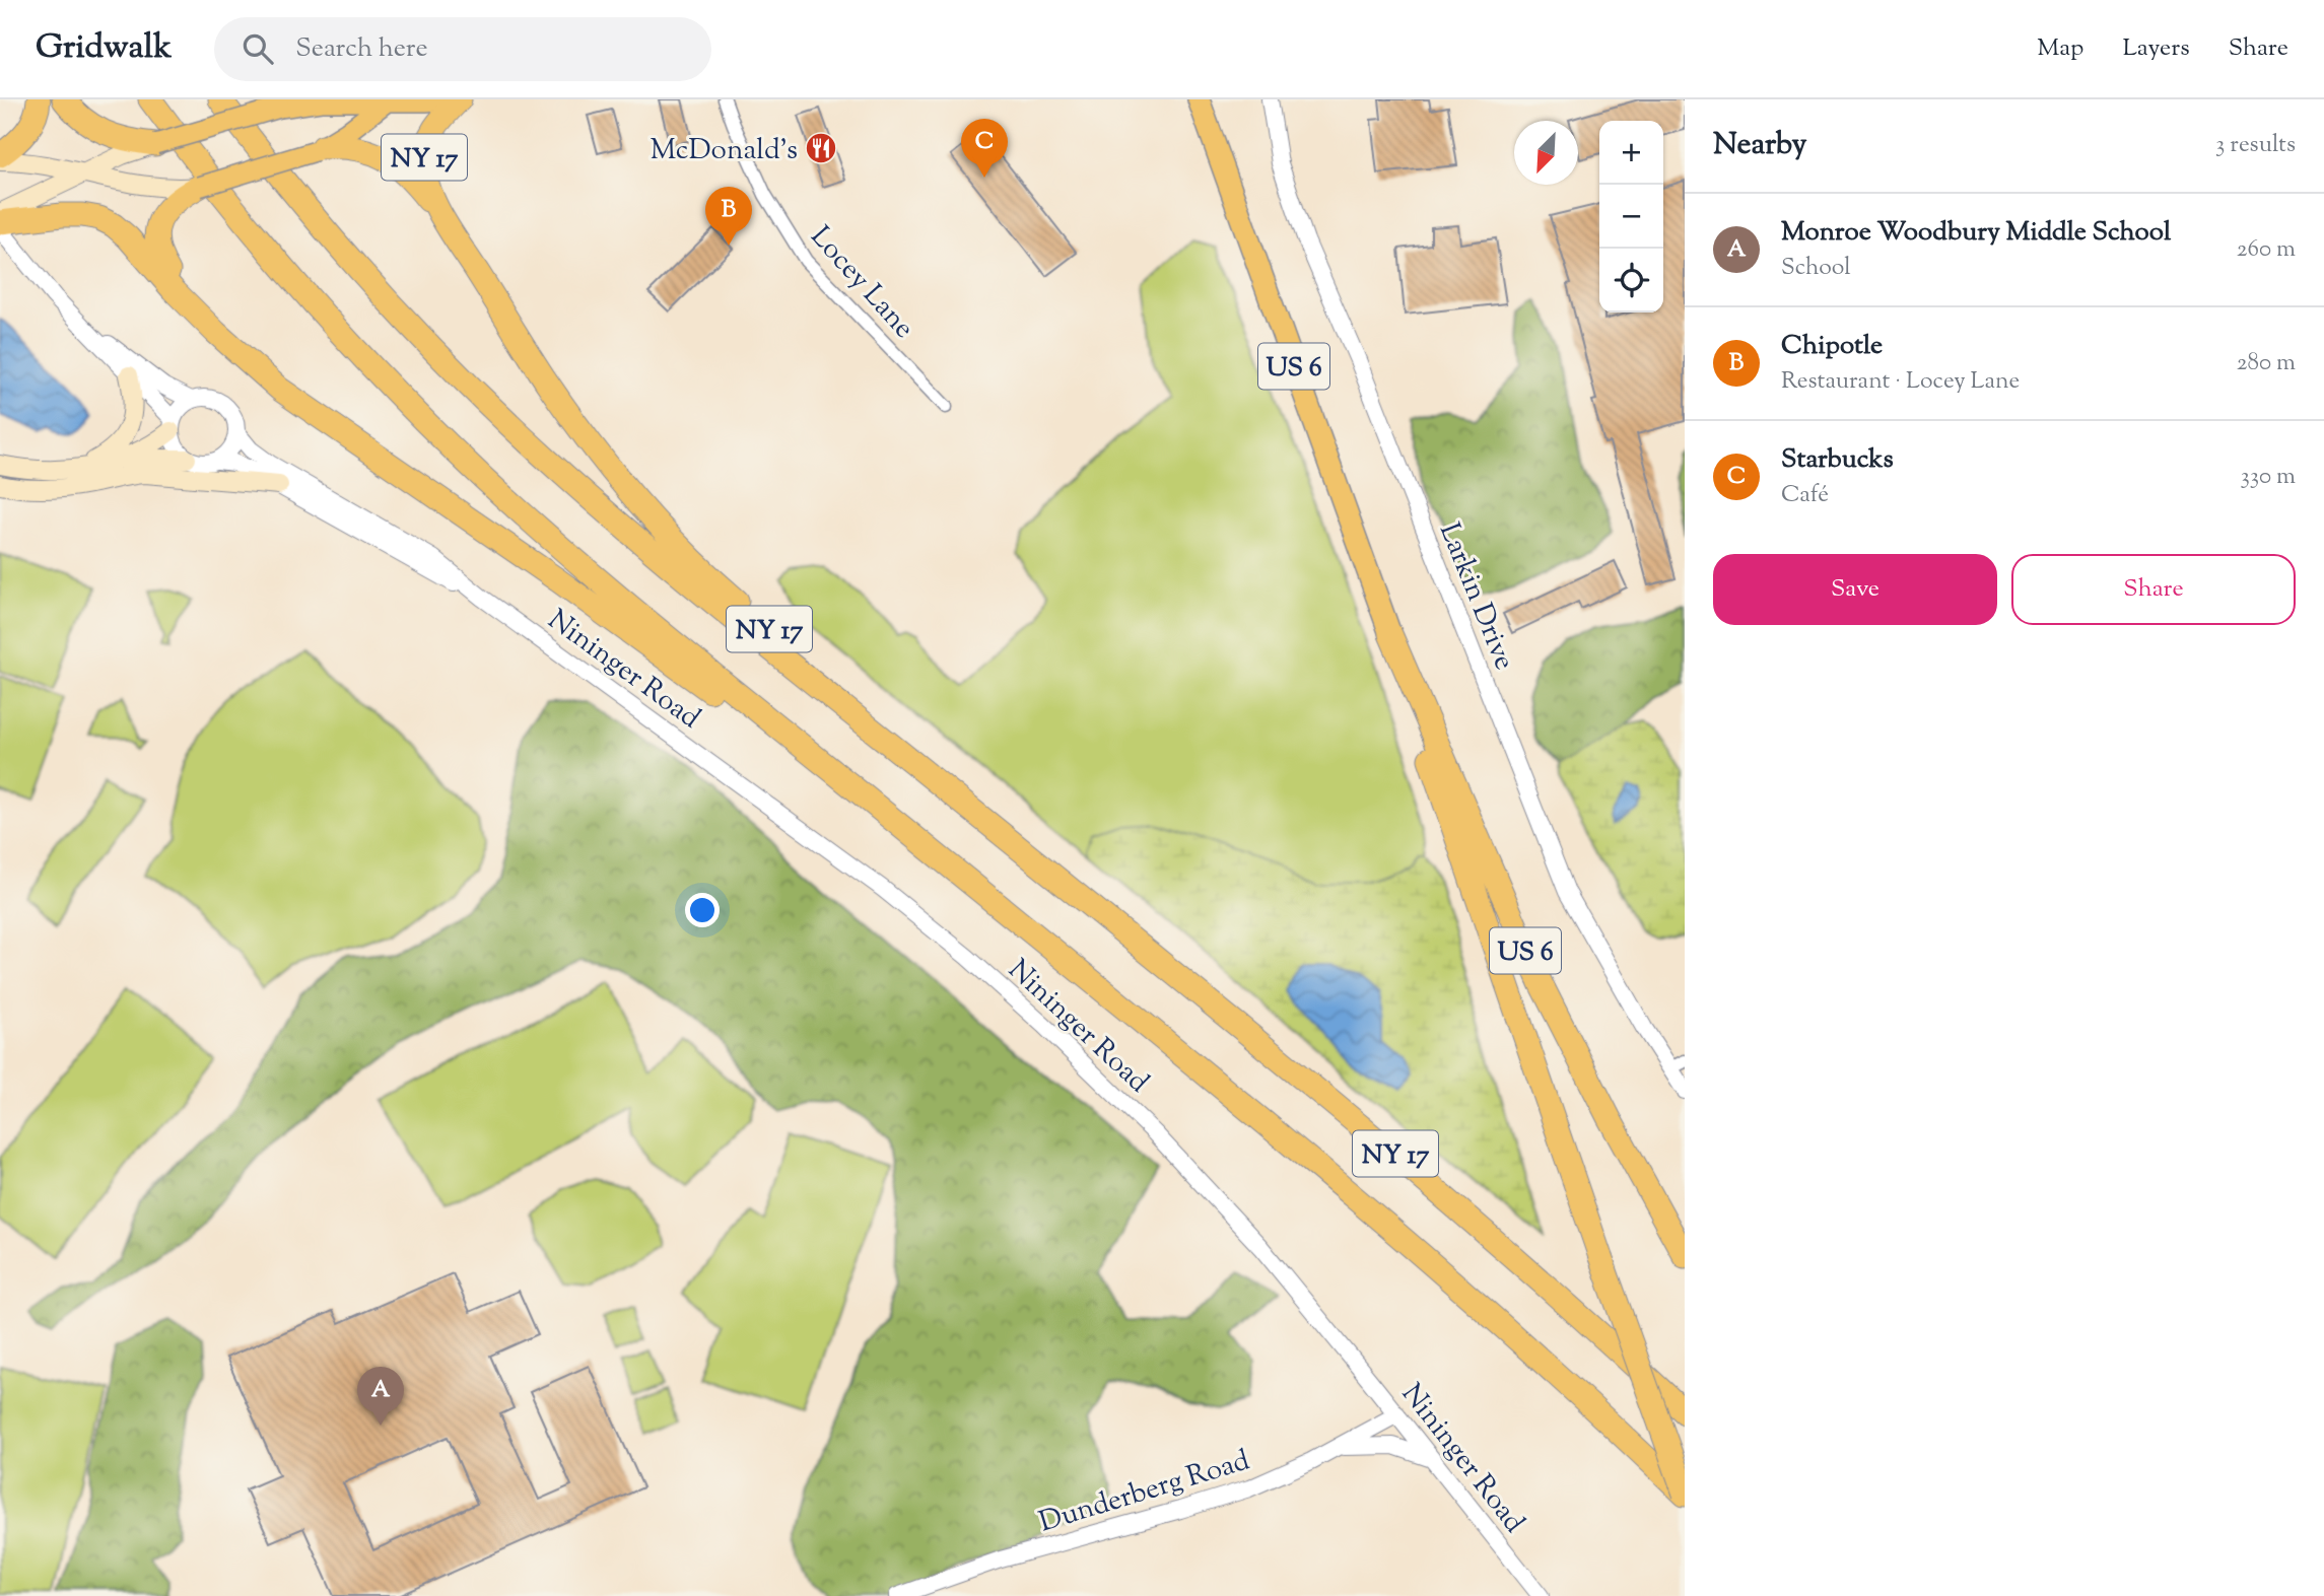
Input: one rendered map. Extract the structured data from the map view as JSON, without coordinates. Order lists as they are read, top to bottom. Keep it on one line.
{"streets":{"highway":["NY 17","US 6"],"street":["Locey Lane","Larkin Drive","Nininger Road","Dunderberg Road"]},"crossings":[["NY 17","US 6"],["Nininger Road","Dunderberg Road"]],"places":{"restaurant":["McDonald's"]},"north":"bottom left","page":{"header":"Gridwalk","search":"Search here","nav":["Map","Layers","Share"],"heading":["Nearby","3 results"],"pins":["C","B","A"],"map_buttons":["+","−"],"list":[{"mark":"A","name":"Monroe Woodbury Middle School","note":"School","value":"260 m"},{"mark":"B","name":"Chipotle","note":"Restaurant · Locey Lane","value":"280 m"},{"mark":"C","name":"Starbucks","note":"Café","value":"330 m"}],"buttons":["Save","Share"]}}
